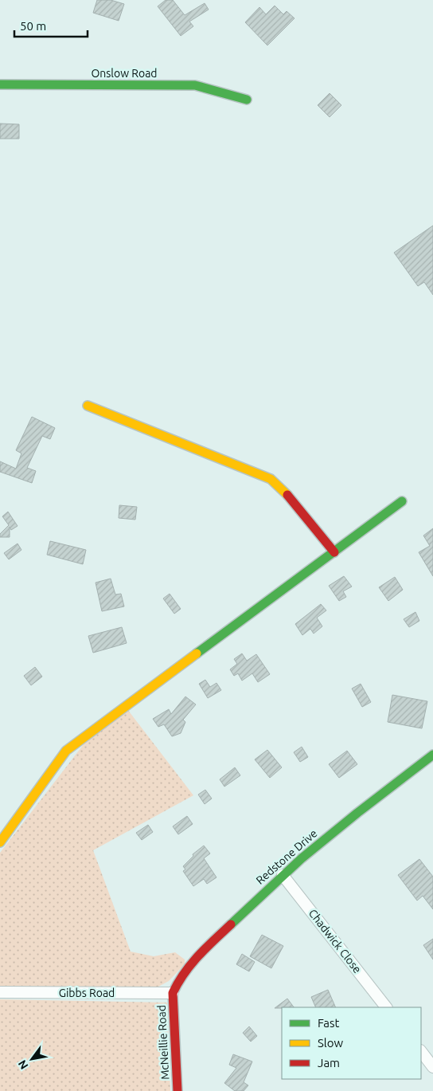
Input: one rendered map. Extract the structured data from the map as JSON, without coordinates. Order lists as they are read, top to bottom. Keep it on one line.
{"streets":{"street":["Onslow Road","Redstone Drive","Chadwick Close","Gibbs Road","McNeillie Road"]},"crossings":[["Redstone Drive","Chadwick Close"],["Redstone Drive","Gibbs Road"],["Redstone Drive","McNeillie Road"],["Gibbs Road","McNeillie Road"]],"legend":["Fast","Slow","Jam"],"scale_bar":"50 m","north":"bottom left"}
